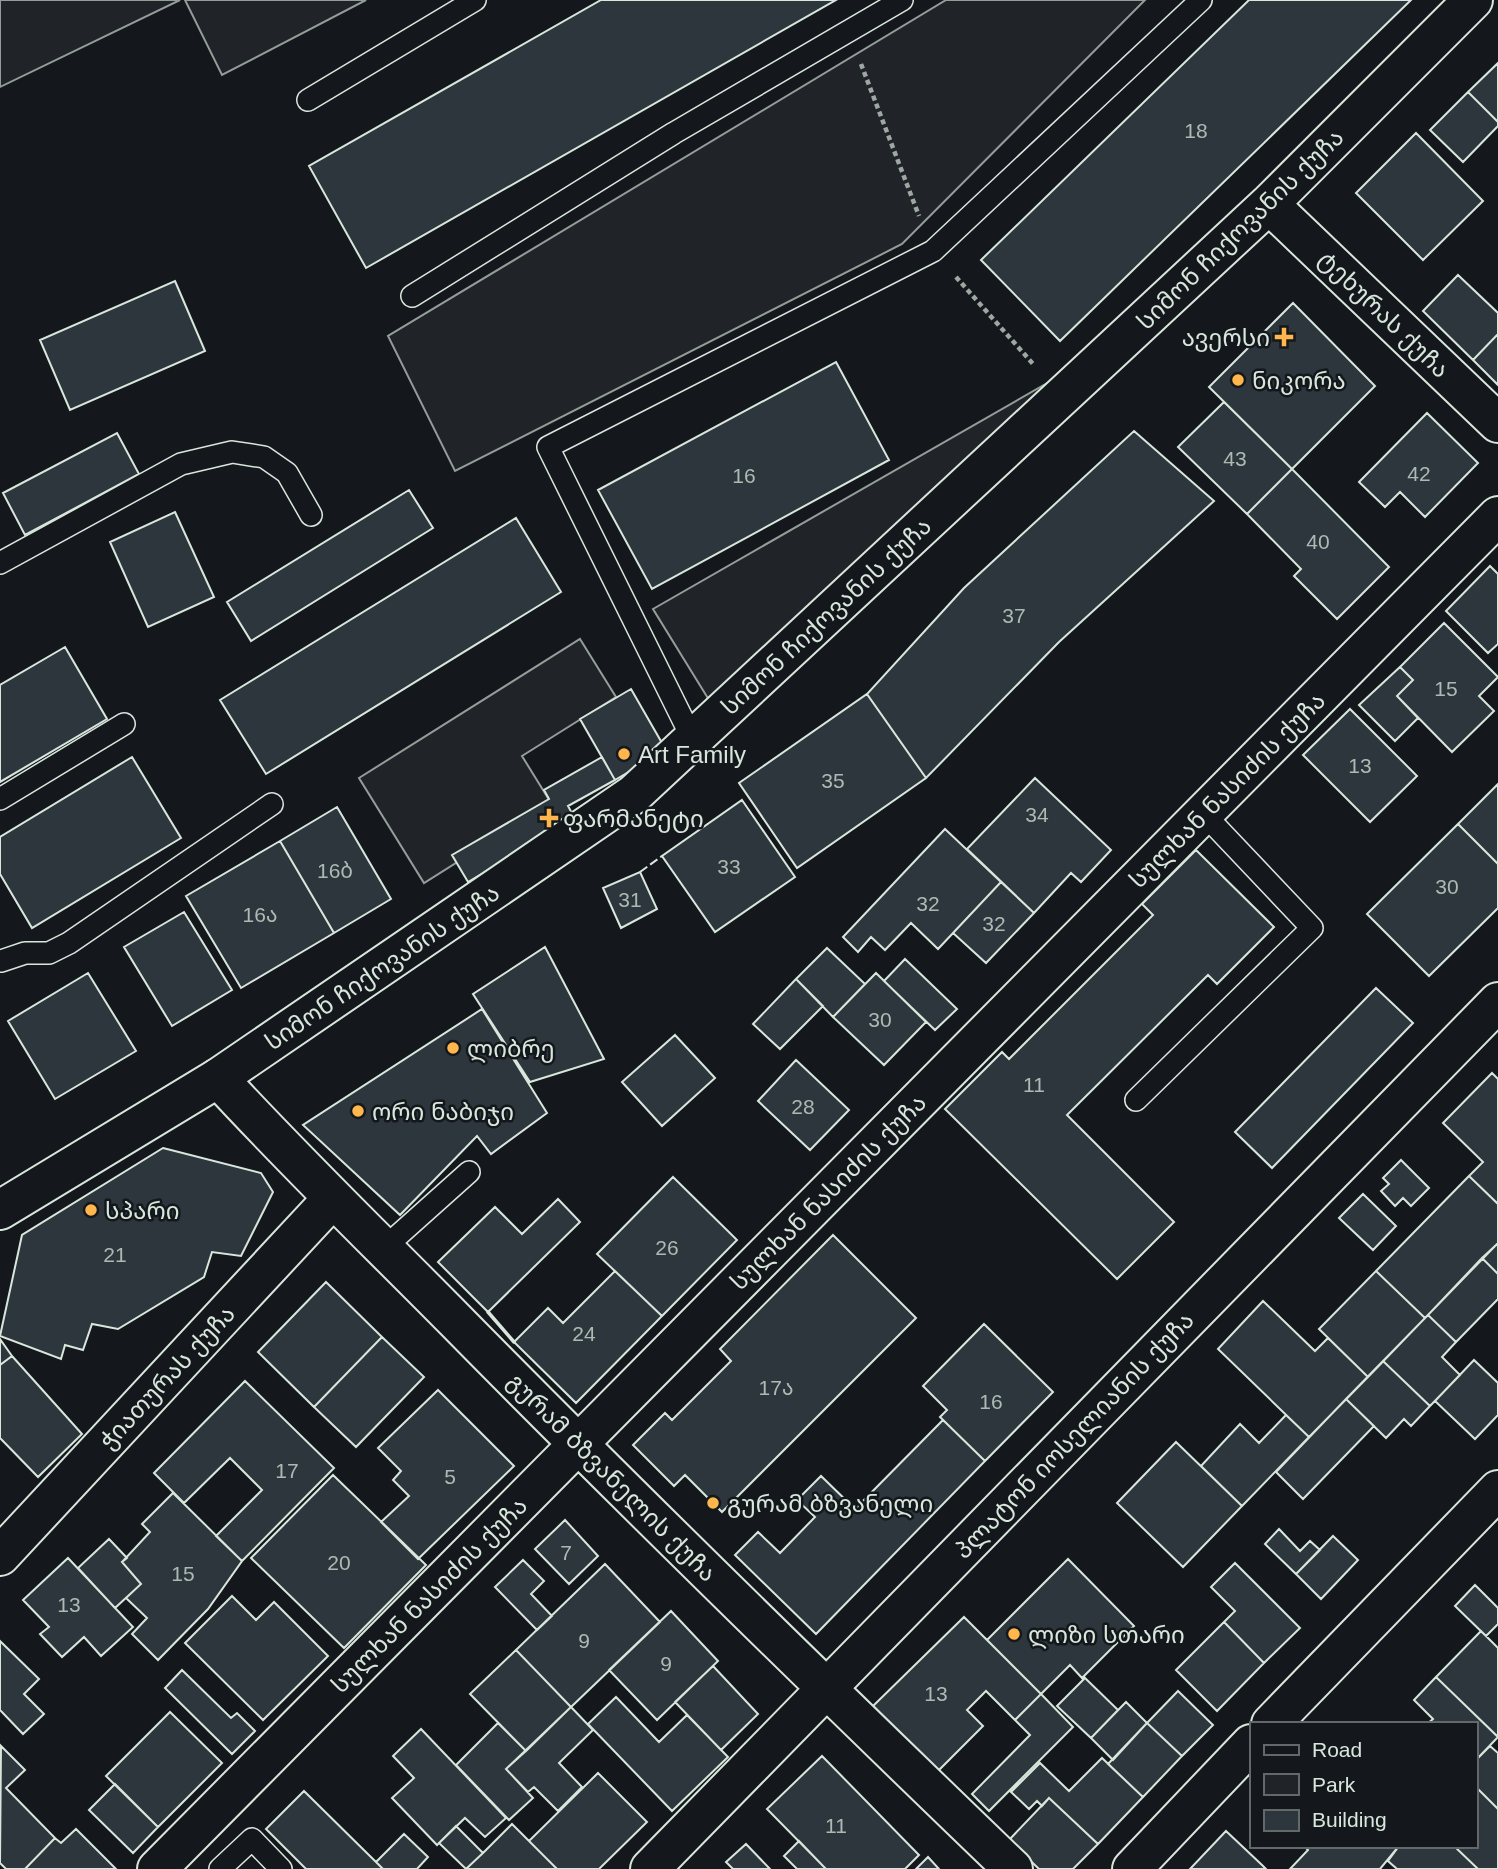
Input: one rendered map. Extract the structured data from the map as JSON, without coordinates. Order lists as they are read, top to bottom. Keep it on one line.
{"streets":{"street":["სიმონ ჩიქოვანის ქუჩა","ტეხურას ქუჩა","სულხან ნასიძის ქუჩა","ჭიათურას ქუჩა","პლატონ იოსელიანის ქუჩა","გურამ ბზვანელის ქუჩა"]},"crossings":[["სიმონ ჩიქოვანის ქუჩა","ტეხურას ქუჩა"],["სიმონ ჩიქოვანის ქუჩა","გურამ ბზვანელის ქუჩა"],["სულხან ნასიძის ქუჩა","გურამ ბზვანელის ქუჩა"],["ჭიათურას ქუჩა","გურამ ბზვანელის ქუჩა"],["პლატონ იოსელიანის ქუჩა","გურამ ბზვანელის ქუჩა"]],"places":{"health":["ავერსი","ფარმანეტი"],"other":["ნიკორა","Art Family","ლიბრე","ორი ნაბიჯი","სპარი","გურამ ბზვანელი","ლიზი სთარი"]},"house_numbers":["18","43","42","16","40","37","15","13","35","34","33","16ბ","30","31","32","16ა","32","30","11","28","26","21","24","17ა","16","17","5","7","20","15","13","9","9","13","11"],"legend":["Road","Park","Building"]}
